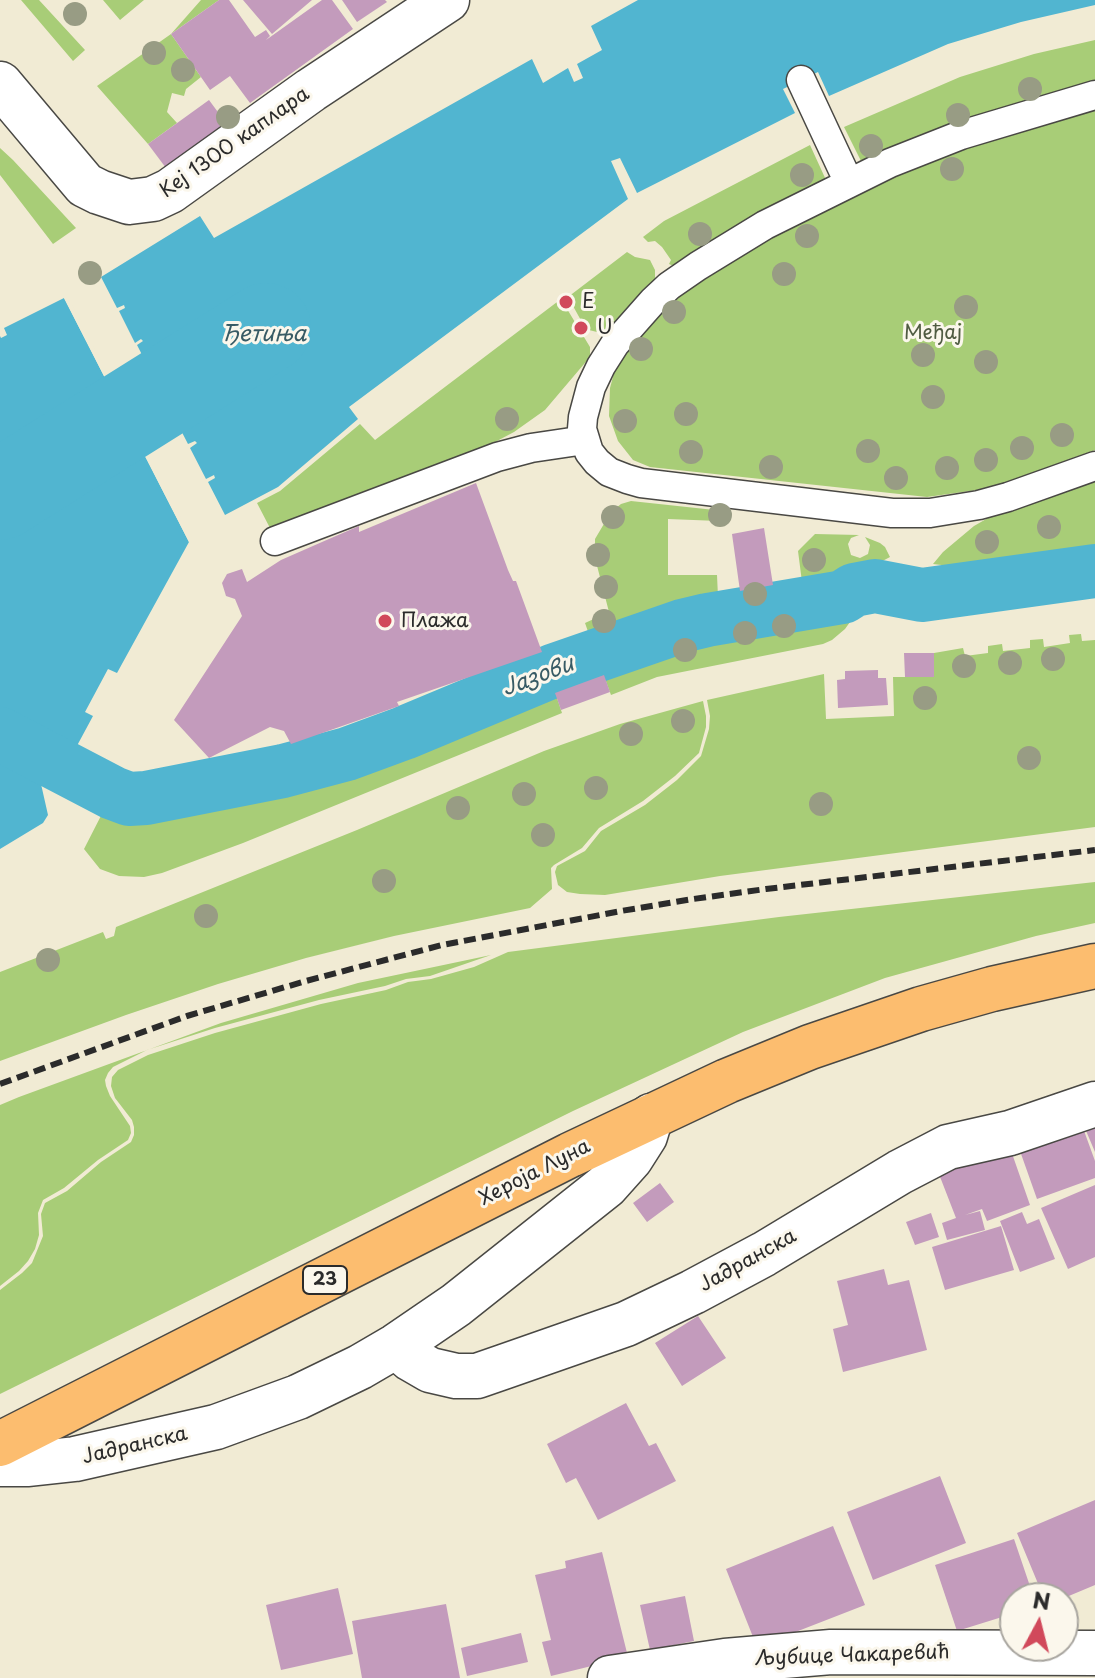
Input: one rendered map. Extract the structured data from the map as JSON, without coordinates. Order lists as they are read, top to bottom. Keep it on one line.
{"streets":{"main road":["Хероја Луна","23"],"street":["Кеј 1300 каплара","Јадранска","Љубице Чакаревић"]},"crossings":[["Хероја Луна","Јадранска"]],"water":["Ђетиња","Јазови"],"parks":["Међај"],"places":["E","U","Плажа"],"north":"top"}
